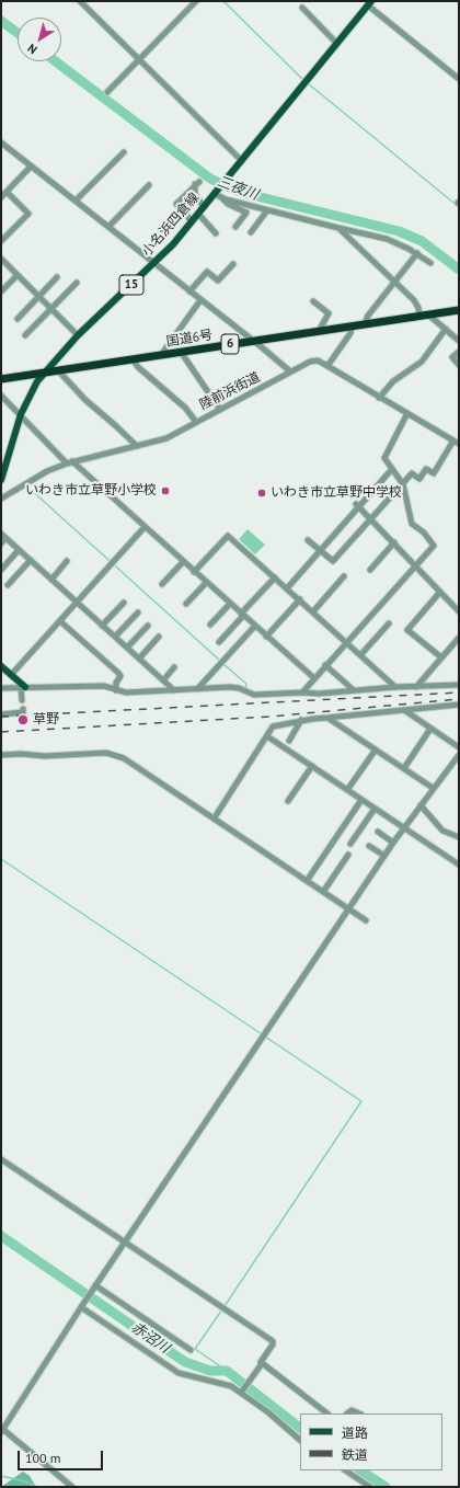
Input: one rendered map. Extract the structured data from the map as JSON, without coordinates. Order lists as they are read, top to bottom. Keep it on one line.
{"streets":{"highway":["国道6号","6"],"main road":["小名浜四倉線","15"],"street":["陸前浜街道"]},"crossings":[["小名浜四倉線","国道6号"]],"water":["三夜川","赤沼川"],"places":["いわき市立草野小学校","いわき市立草野中学校","草野"],"legend":["道路","鉄道"],"scale_bar":"100 m","north":"bottom left"}
